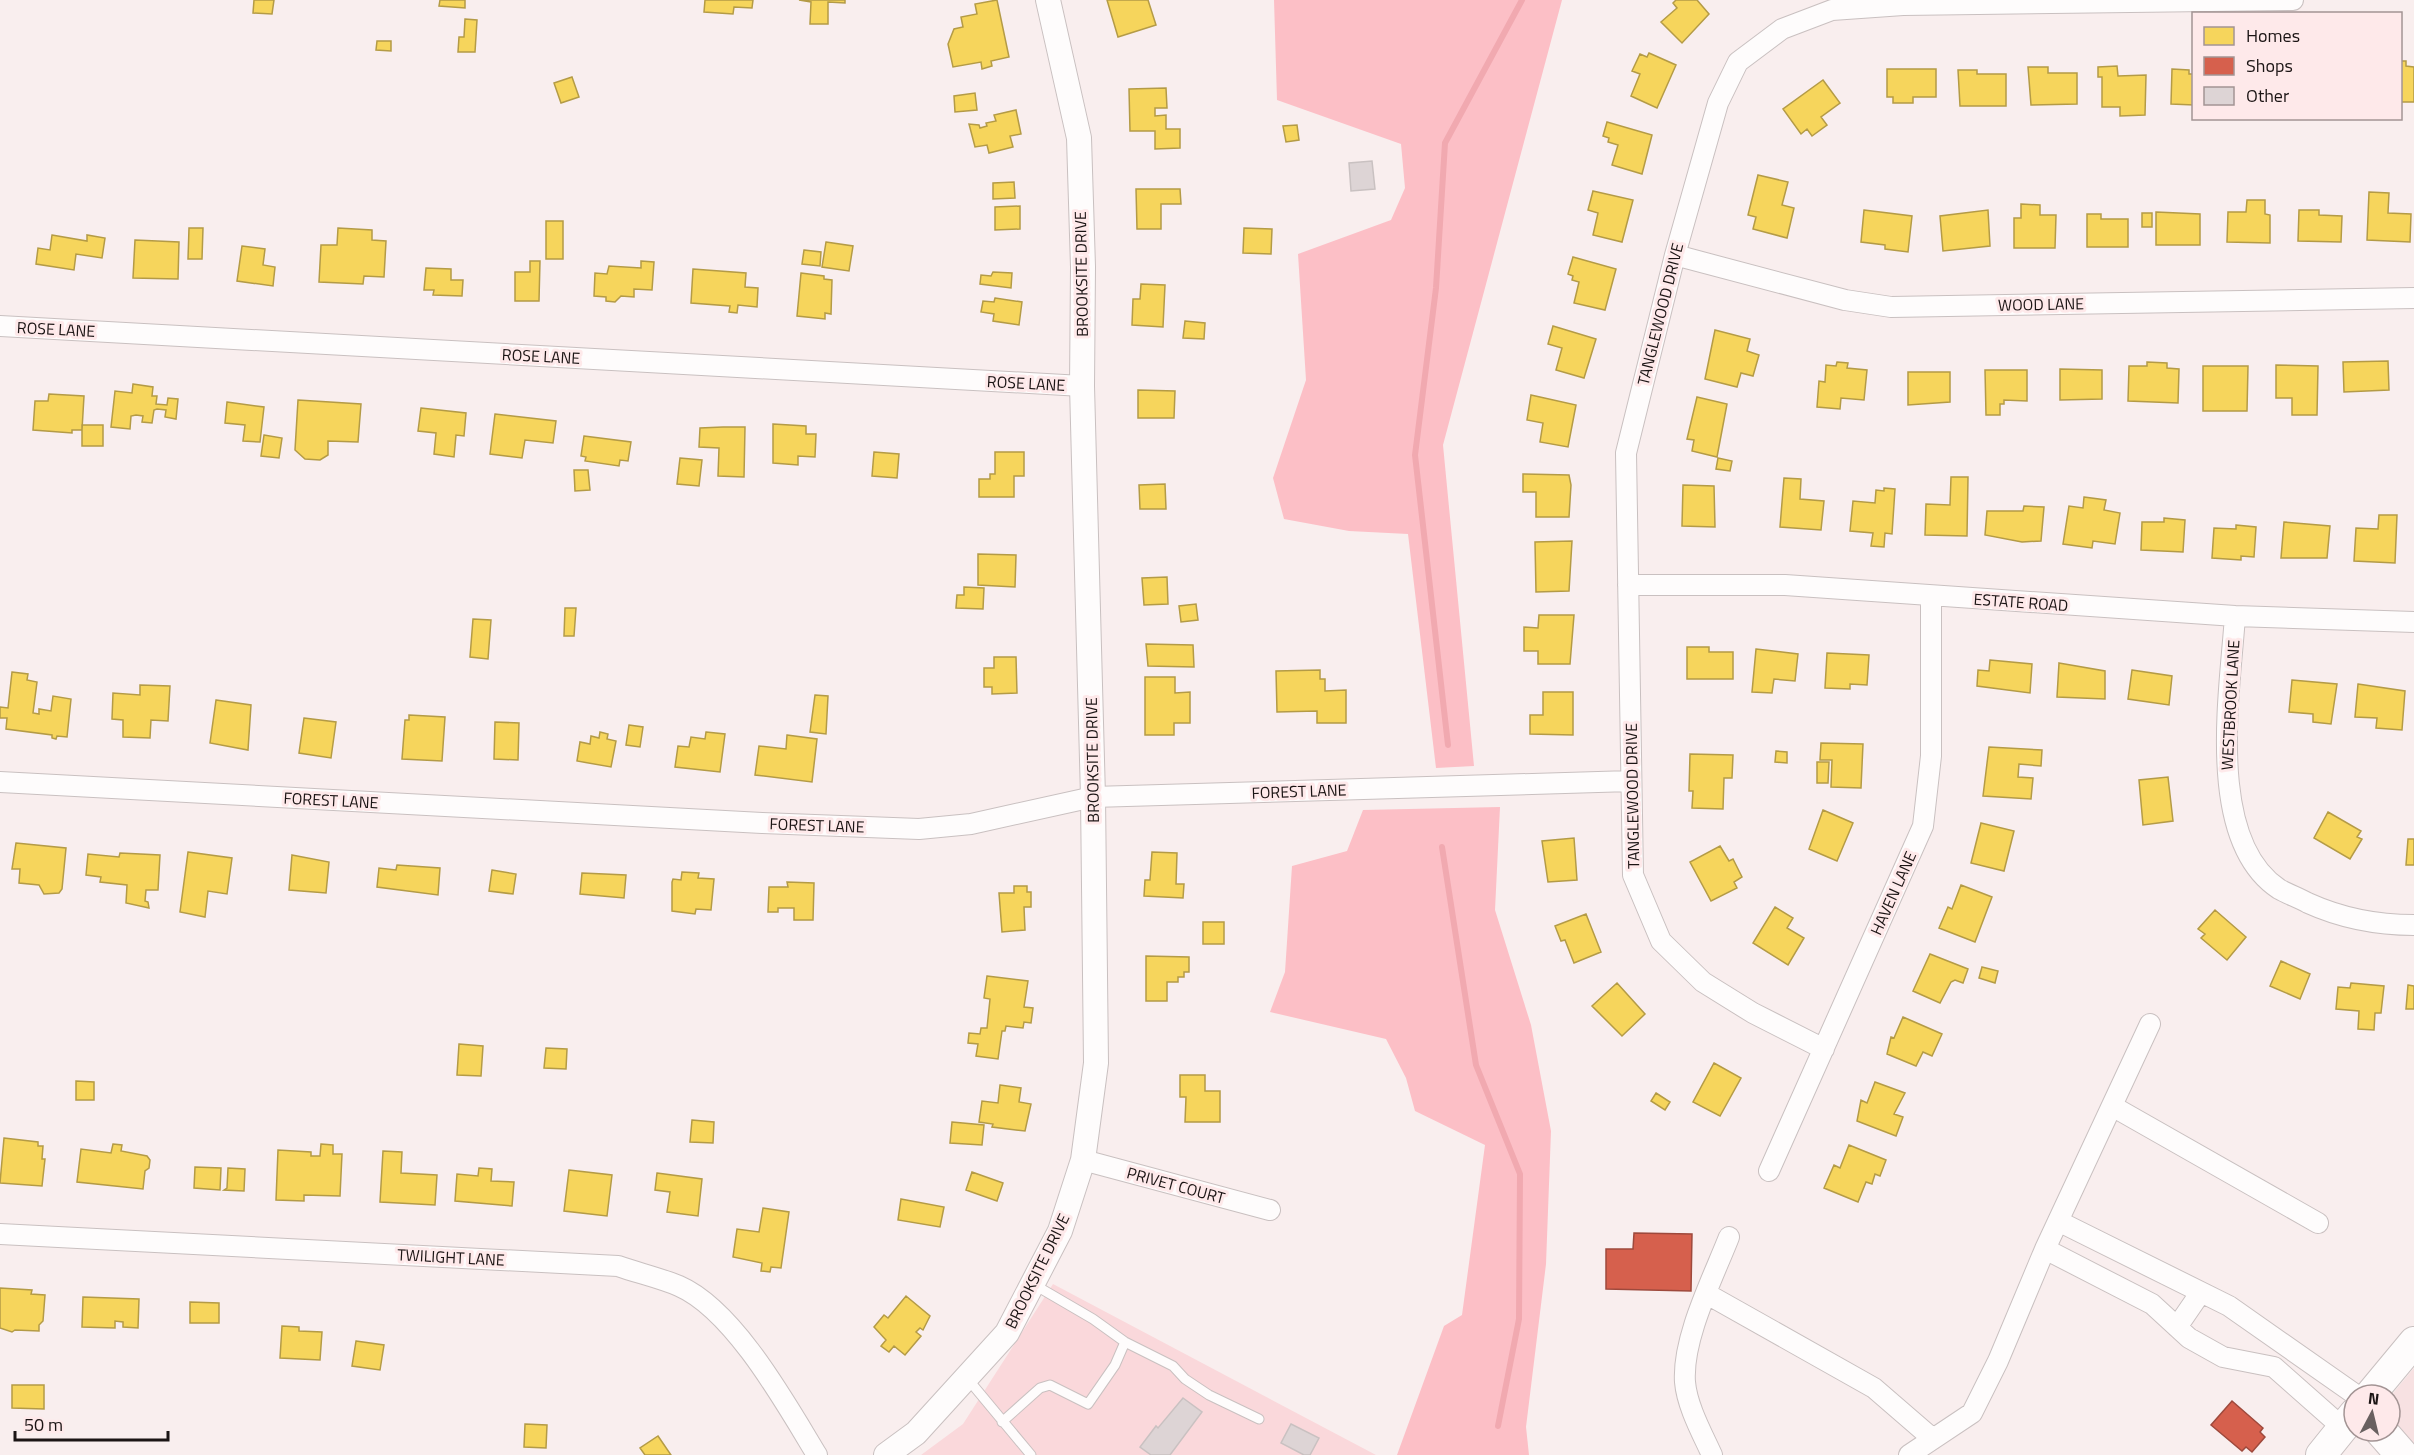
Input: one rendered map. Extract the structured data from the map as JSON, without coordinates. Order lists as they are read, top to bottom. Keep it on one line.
{"streets":{"street":["BROOKSITE DRIVE","WOOD LANE","TANGLEWOOD DRIVE","ROSE LANE","ESTATE ROAD","WESTBROOK LANE","FOREST LANE","HAVEN LANE","PRIVET COURT","TWILIGHT LANE"]},"crossings":[["BROOKSITE DRIVE","ROSE LANE"],["BROOKSITE DRIVE","FOREST LANE"],["BROOKSITE DRIVE","PRIVET COURT"],["WOOD LANE","TANGLEWOOD DRIVE"],["TANGLEWOOD DRIVE","ESTATE ROAD"],["TANGLEWOOD DRIVE","FOREST LANE"],["TANGLEWOOD DRIVE","HAVEN LANE"],["ESTATE ROAD","WESTBROOK LANE"],["ESTATE ROAD","HAVEN LANE"]],"legend":["Homes","Shops","Other"],"scale_bar":"50 m","north":"top"}
